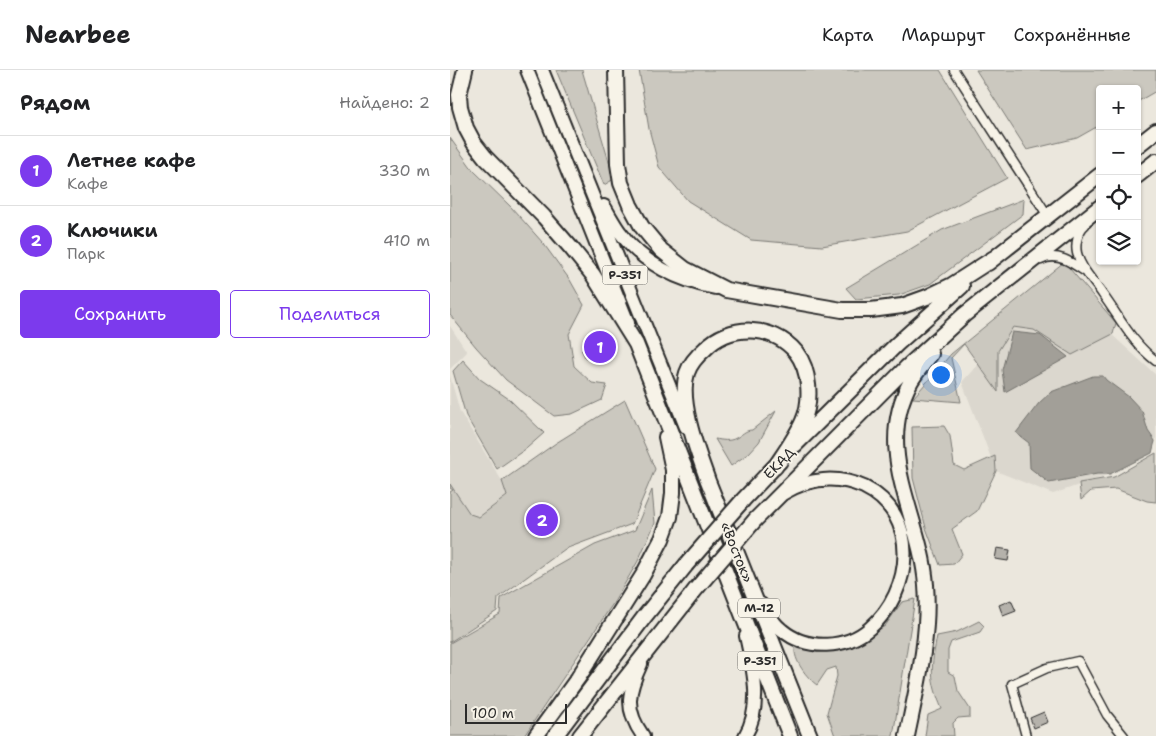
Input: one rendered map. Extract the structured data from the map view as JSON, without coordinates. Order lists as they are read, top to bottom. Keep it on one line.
{"streets":{"highway":["Р-351","ЕКАД","«Восток»","М-12"]},"crossings":[["Р-351","«Восток»"],["ЕКАД","«Восток»"]],"scale_bar":"100 m","page":{"header":"Nearbee","nav":["Карта","Маршрут","Сохранённые"],"heading":["Рядом","Найдено: 2"],"map_buttons":["+","−"],"list":[{"mark":"1","name":"Летнее кафе","note":"Кафе","value":"330 m"},{"mark":"2","name":"Ключики","note":"Парк","value":"410 m"}],"buttons":["Сохранить","Поделиться"],"pins":["1","2"],"scale":"100 m"}}
